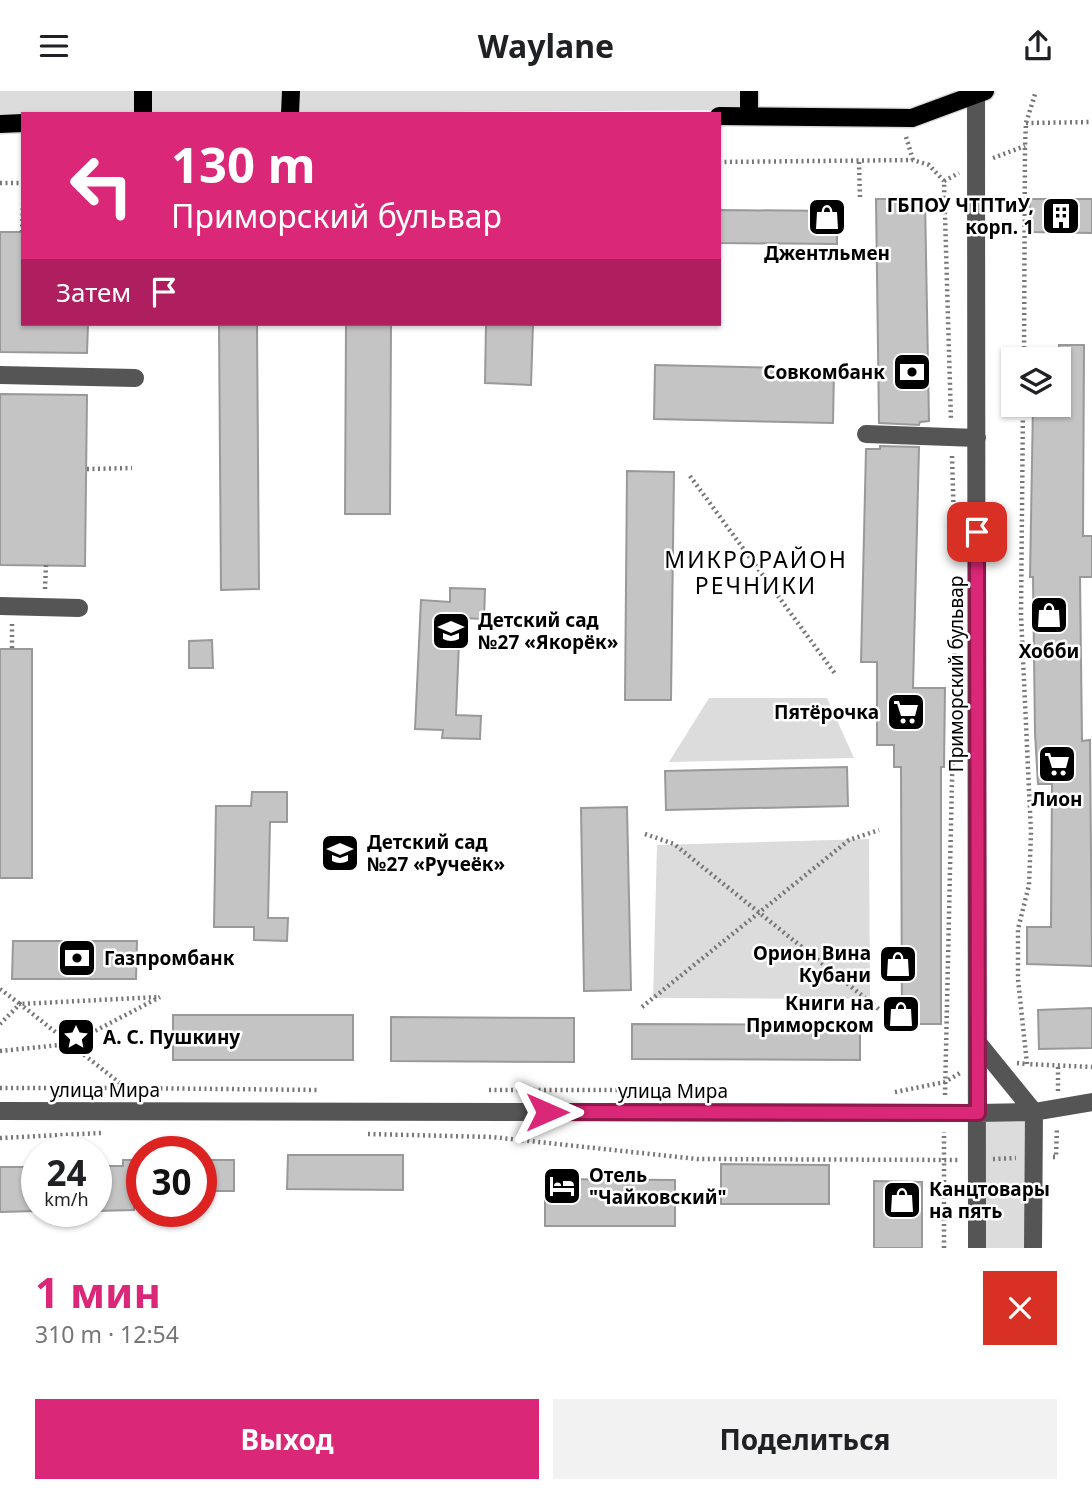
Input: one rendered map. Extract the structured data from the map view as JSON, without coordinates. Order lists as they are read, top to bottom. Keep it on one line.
{"streets":{"street":["Приморский бульвар","улица Мира"]},"crossings":[["Приморский бульвар","улица Мира"]],"districts":["МИКРОРАЙОН РЕЧНИКИ"],"places":{"building":["ГБПОУ ЧТПТиУ, корп. 1"],"shop":["Джентльмен","Хобби","Орион Вина Кубани","Книги на Приморском","Канцтовары на пять"],"bank":["Совкомбанк","Газпромбанк"],"school or university":["Детский сад №27 «Якорёк»","Детский сад №27 «Ручеёк»"],"supermarket":["Пятёрочка","Лион"],"place":["А. С. Пушкину"],"hotel":["Отель \"Чайковский\""]},"page":{"header":"Waylane","turn":["130 m","Приморский бульвар"],"then":"Затем","speed":"24 km/h","limit":"30","heading":["1 мин","310 m · 12:54"],"buttons":["Выход","Поделиться"]}}
